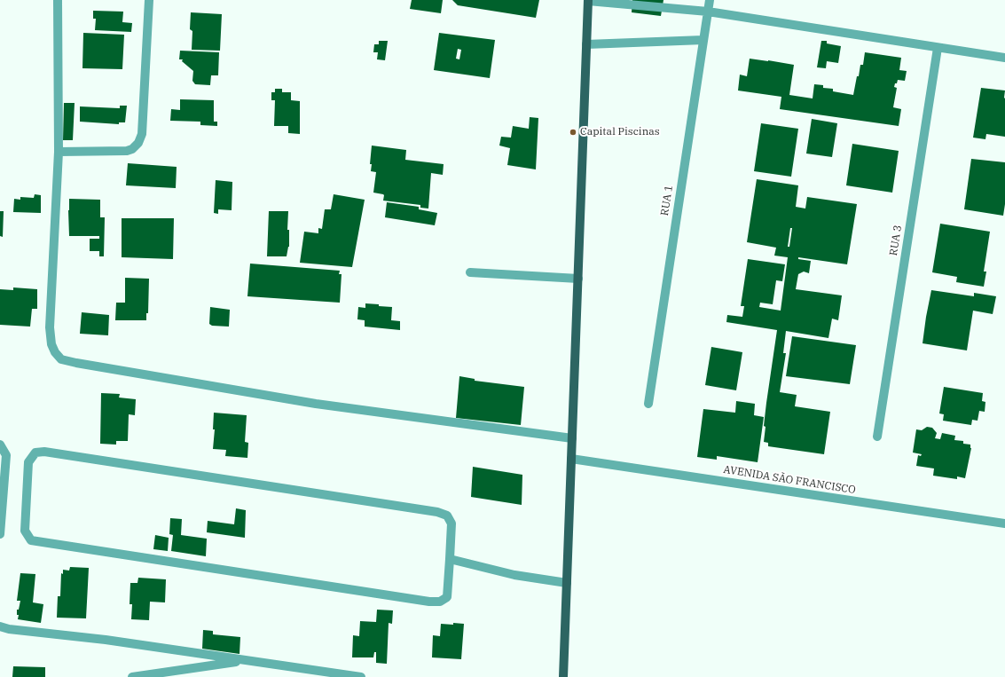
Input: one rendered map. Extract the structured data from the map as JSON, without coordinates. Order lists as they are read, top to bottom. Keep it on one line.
{"streets":{"street":["RUA 1","RUA 3","AVENIDA SÃO FRANCISCO"]},"places":["Capital Piscinas"]}
